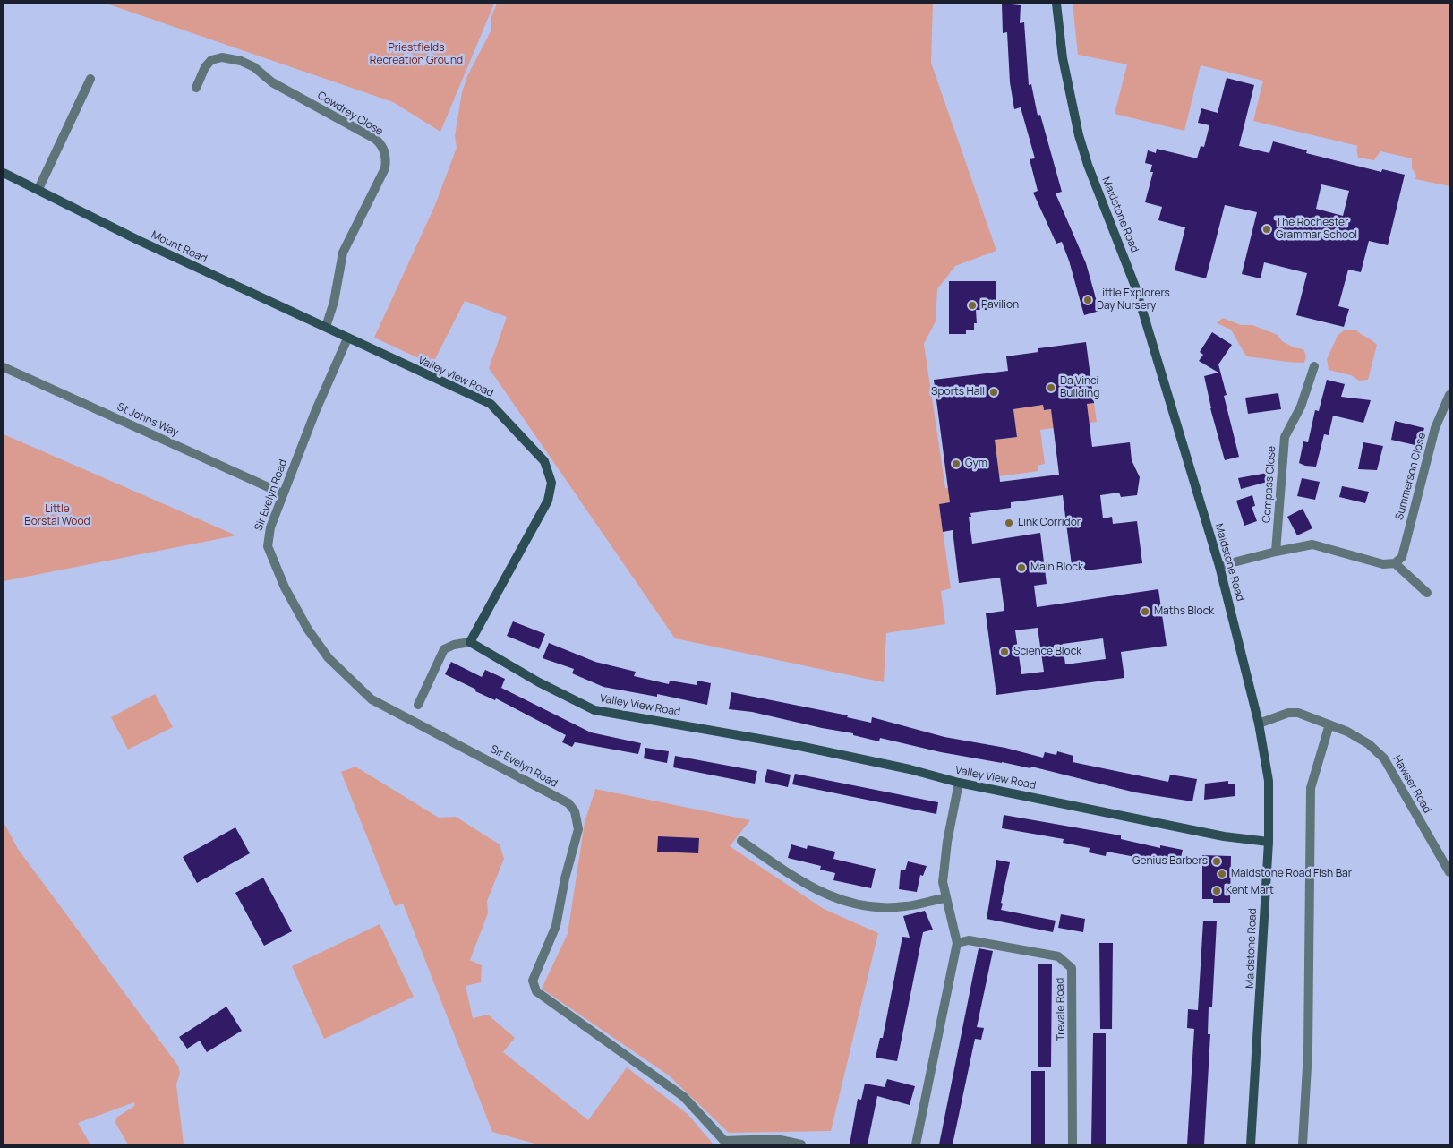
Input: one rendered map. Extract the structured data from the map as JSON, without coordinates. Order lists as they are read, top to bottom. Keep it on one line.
{"streets":{"street":["Cowdrey Close","Maidstone Road","Mount Road","Valley View Road","St Johns Way","Summerson Close","Compass Close","Sir Evelyn Road","Hawser Road","Trevale Road"]},"crossings":[["Cowdrey Close","Mount Road"],["Maidstone Road","Valley View Road"],["Maidstone Road","Hawser Road"],["Mount Road","Valley View Road"],["Mount Road","Sir Evelyn Road"],["Valley View Road","Sir Evelyn Road"],["St Johns Way","Sir Evelyn Road"]],"parks":["Priestfields Recreation Ground","Little Borstal Wood"],"places":["The Rochester Grammar School","Little Explorers Day Nursery","Pavilion","Da Vinci Building","Sports Hall","Gym","Link Corridor","Main Block","Maths Block","Science Block","Genius Barbers","Maidstone Road Fish Bar","Kent Mart"]}
